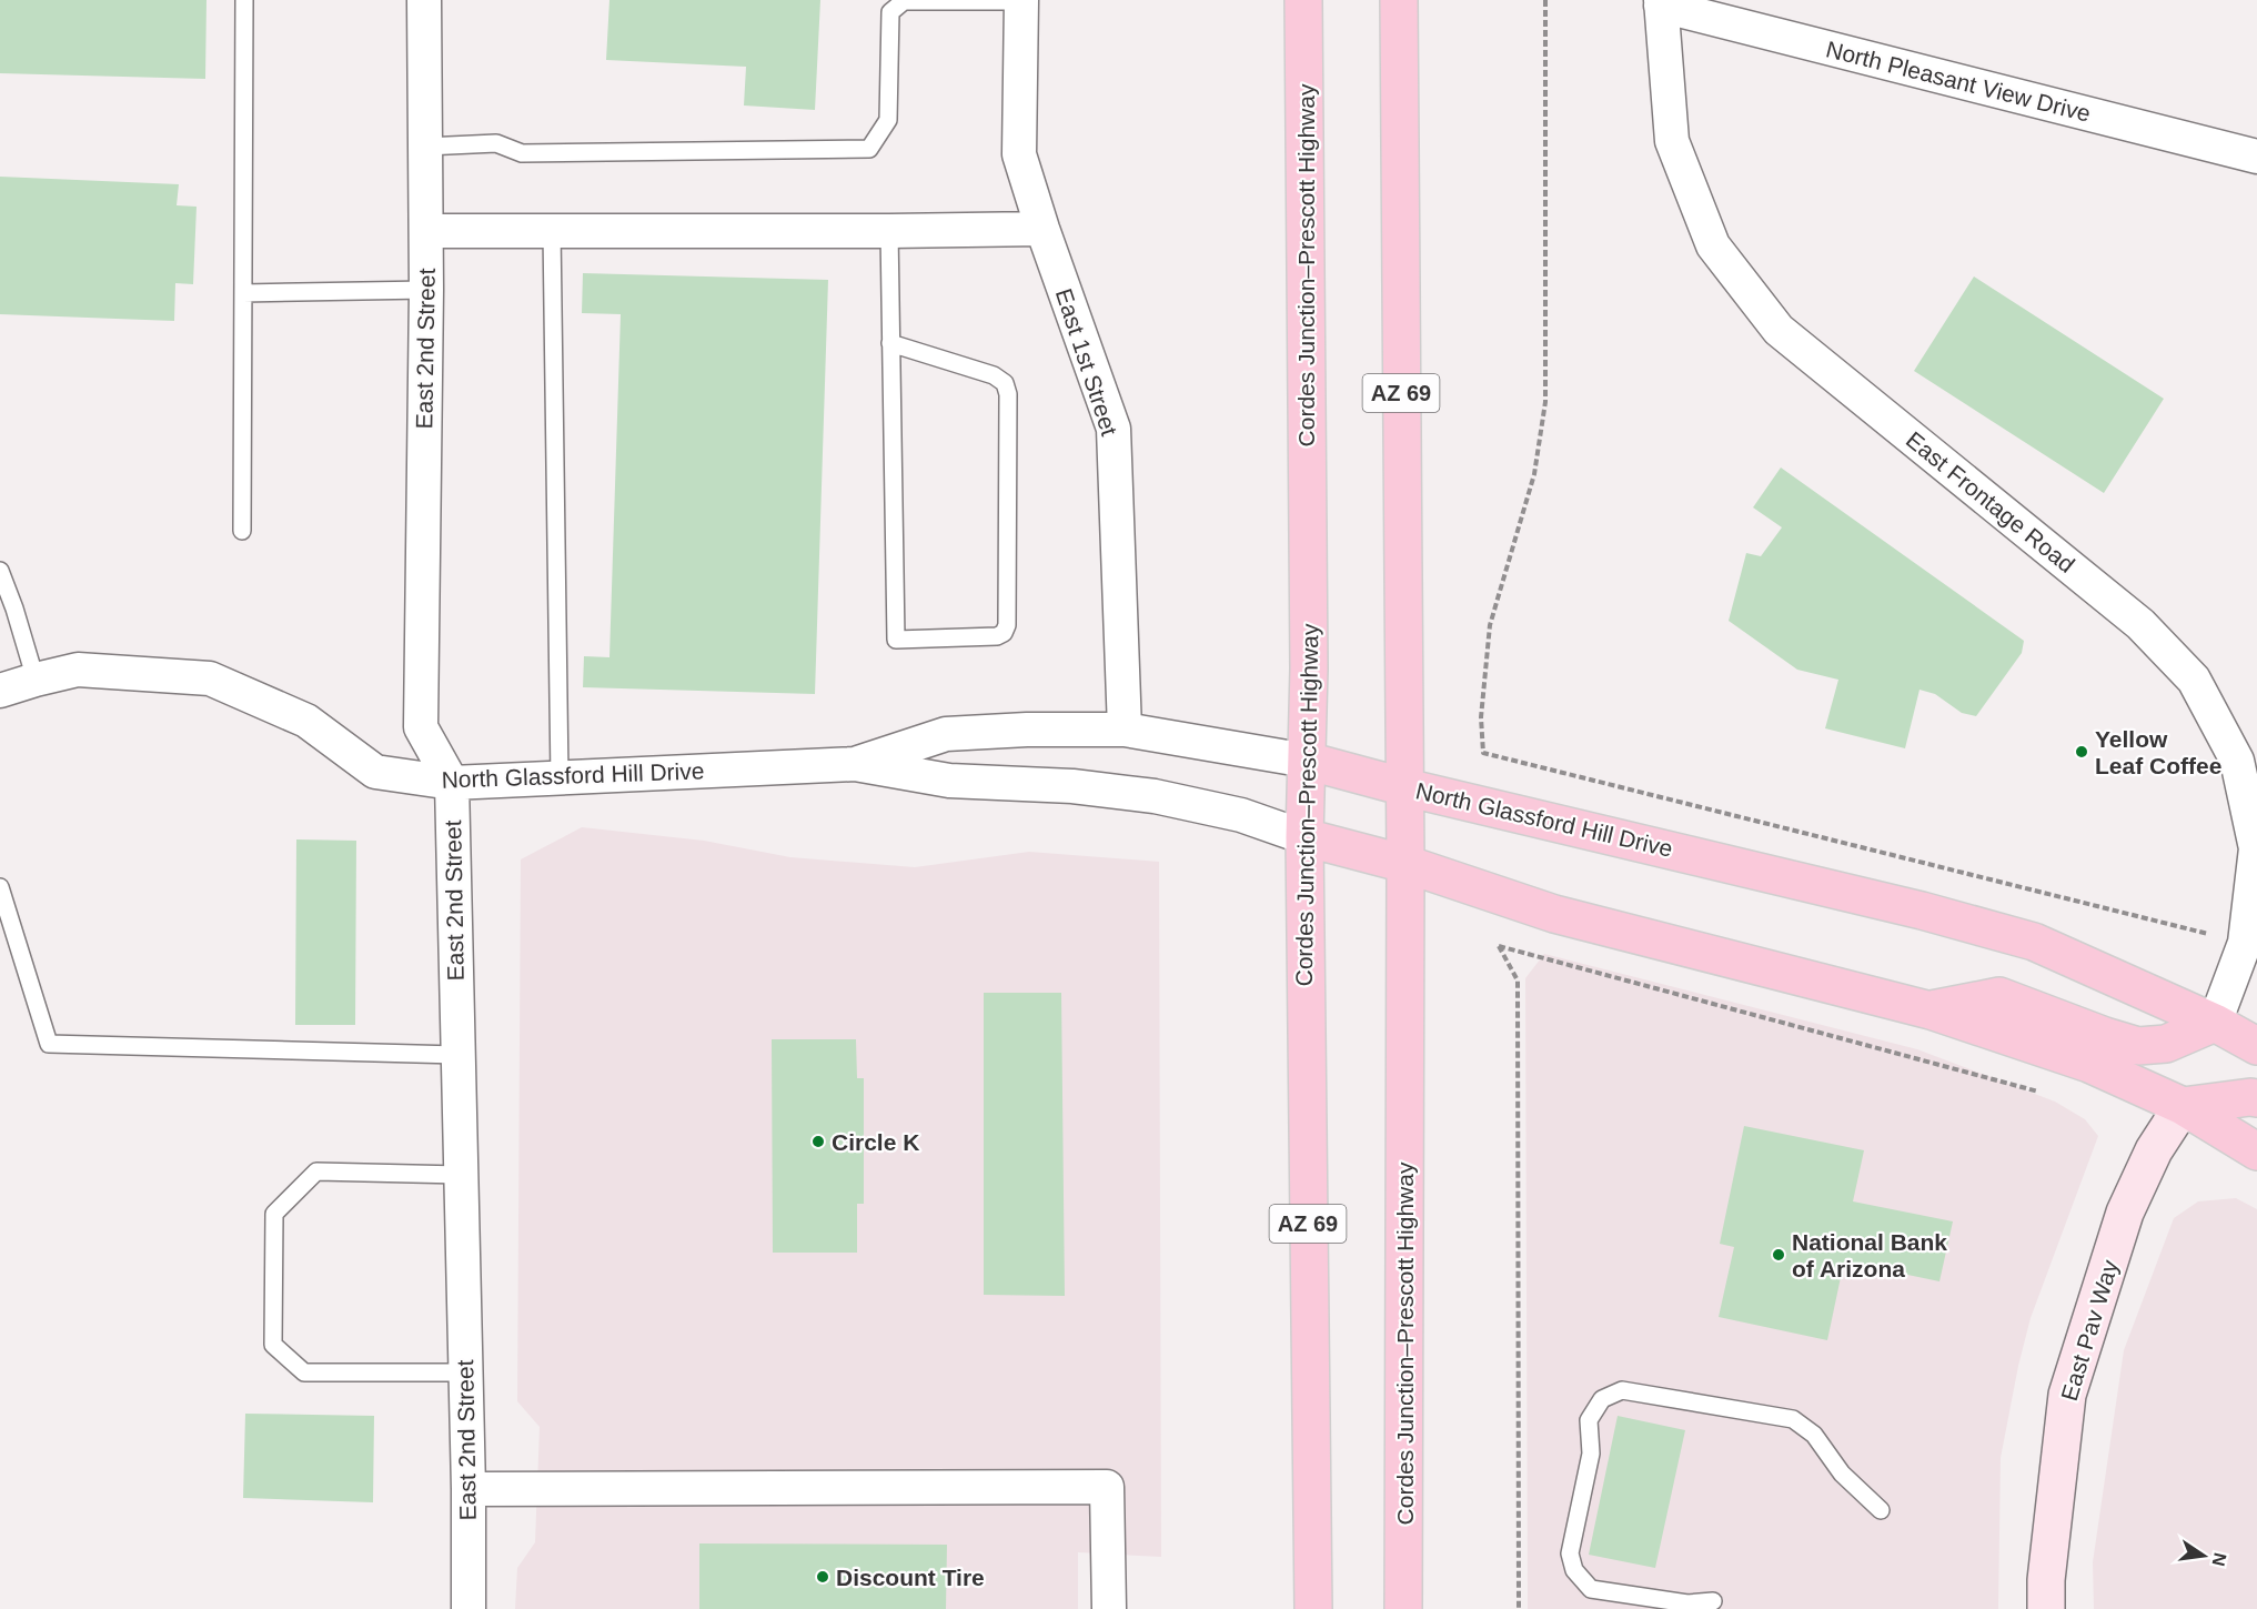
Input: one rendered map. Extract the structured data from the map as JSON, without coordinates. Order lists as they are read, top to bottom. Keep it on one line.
{"streets":{"main road":["Cordes Junction–Prescott Highway","AZ 69","North Glassford Hill Drive"],"street":["North Pleasant View Drive","East 2nd Street","East 1st Street","East Frontage Road","East Pav Way"]},"crossings":[["North Pleasant View Drive","East Frontage Road"],["Cordes Junction–Prescott Highway","North Glassford Hill Drive"],["East 2nd Street","North Glassford Hill Drive"],["East 1st Street","North Glassford Hill Drive"],["East Frontage Road","North Glassford Hill Drive"],["North Glassford Hill Drive","East Pav Way"]],"places":["Yellow Leaf Coffee","Circle K","National Bank of Arizona","Discount Tire"],"north":"right"}
